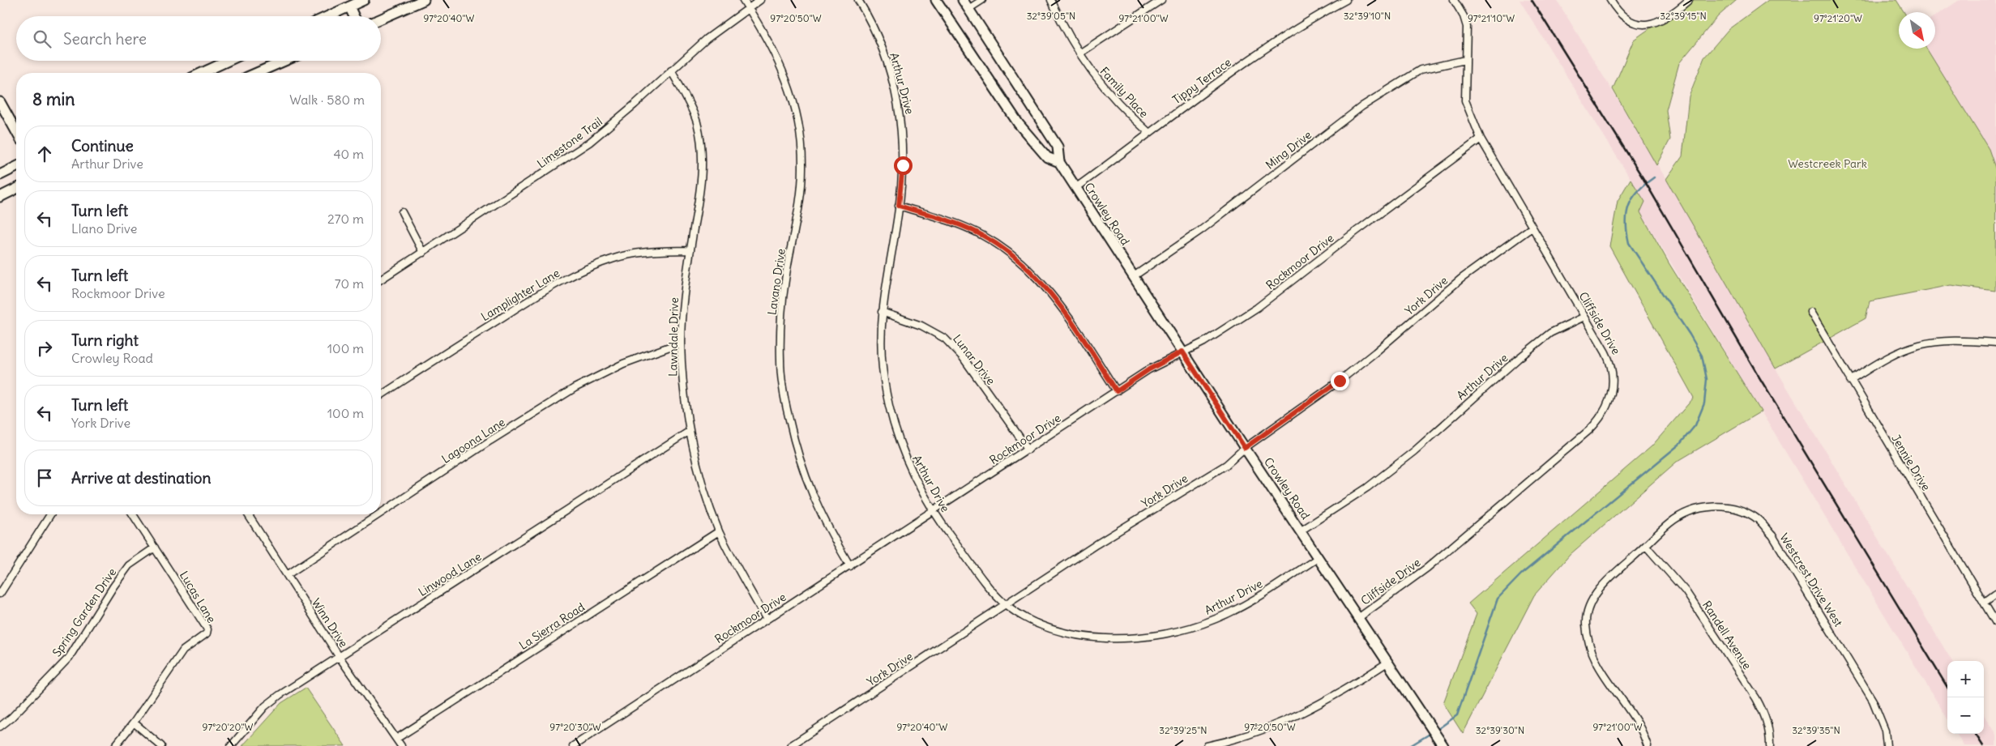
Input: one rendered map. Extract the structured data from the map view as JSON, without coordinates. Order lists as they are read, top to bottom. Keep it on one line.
{"streets":{"main road":["Crowley Road"],"street":["Tippy Terrace","Arthur Drive","Family Place","Limestone Trail","Ming Drive","Rockmoor Drive","Lavano Drive","Lamplighter Lane","York Drive","Cliffside Drive","Lawndale Drive","Lunar Drive","Lagoona Lane","Jennie Drive","Linwood Lane","Westcrest Drive West","Lucas Lane","Spring Garden Drive","Winn Drive","La Sierra Road","Randell Avenue"]},"crossings":[["Tippy Terrace","Family Place"],["Tippy Terrace","Crowley Road"],["Arthur Drive","Crowley Road"],["Arthur Drive","Rockmoor Drive"],["Arthur Drive","York Drive"],["Arthur Drive","Cliffside Drive"],["Arthur Drive","Lunar Drive"],["Limestone Trail","Lavano Drive"],["Limestone Trail","Lawndale Drive"],["Ming Drive","Crowley Road"],["Ming Drive","Cliffside Drive"],["Crowley Road","Rockmoor Drive"],["Crowley Road","York Drive"],["Crowley Road","Cliffside Drive"],["Rockmoor Drive","Lavano Drive"],["Rockmoor Drive","Cliffside Drive"],["Rockmoor Drive","Lawndale Drive"],["Rockmoor Drive","Lunar Drive"],["Lamplighter Lane","Lawndale Drive"],["York Drive","Cliffside Drive"],["Lawndale Drive","Lagoona Lane"],["Lawndale Drive","Linwood Lane"],["Lawndale Drive","La Sierra Road"],["Lagoona Lane","Winn Drive"],["Linwood Lane","Winn Drive"],["Westcrest Drive West","Randell Avenue"],["Lucas Lane","Spring Garden Drive"],["Winn Drive","La Sierra Road"]],"parks":["Westcreek Park"],"north":"bottom right","page":{"search":"Search here","heading":["8 min","Walk · 580 m"],"list":[["Continue","Arthur Drive","40 m"],["Turn left","Llano Drive","270 m"],["Turn left","Rockmoor Drive","70 m"],["Turn right","Crowley Road","100 m"],["Turn left","York Drive","100 m"],"Arrive at destination"],"map_buttons":["+","−"]},"coordinates":["32°39'05\"N","32°39'10\"N","32°39'15\"N","97°20'40\"W","97°20'50\"W","97°21'00\"W","97°21'10\"W","97°21'20\"W","97°20'20\"W","97°20'30\"W","32°39'25\"N","32°39'30\"N","32°39'35\"N"]}
